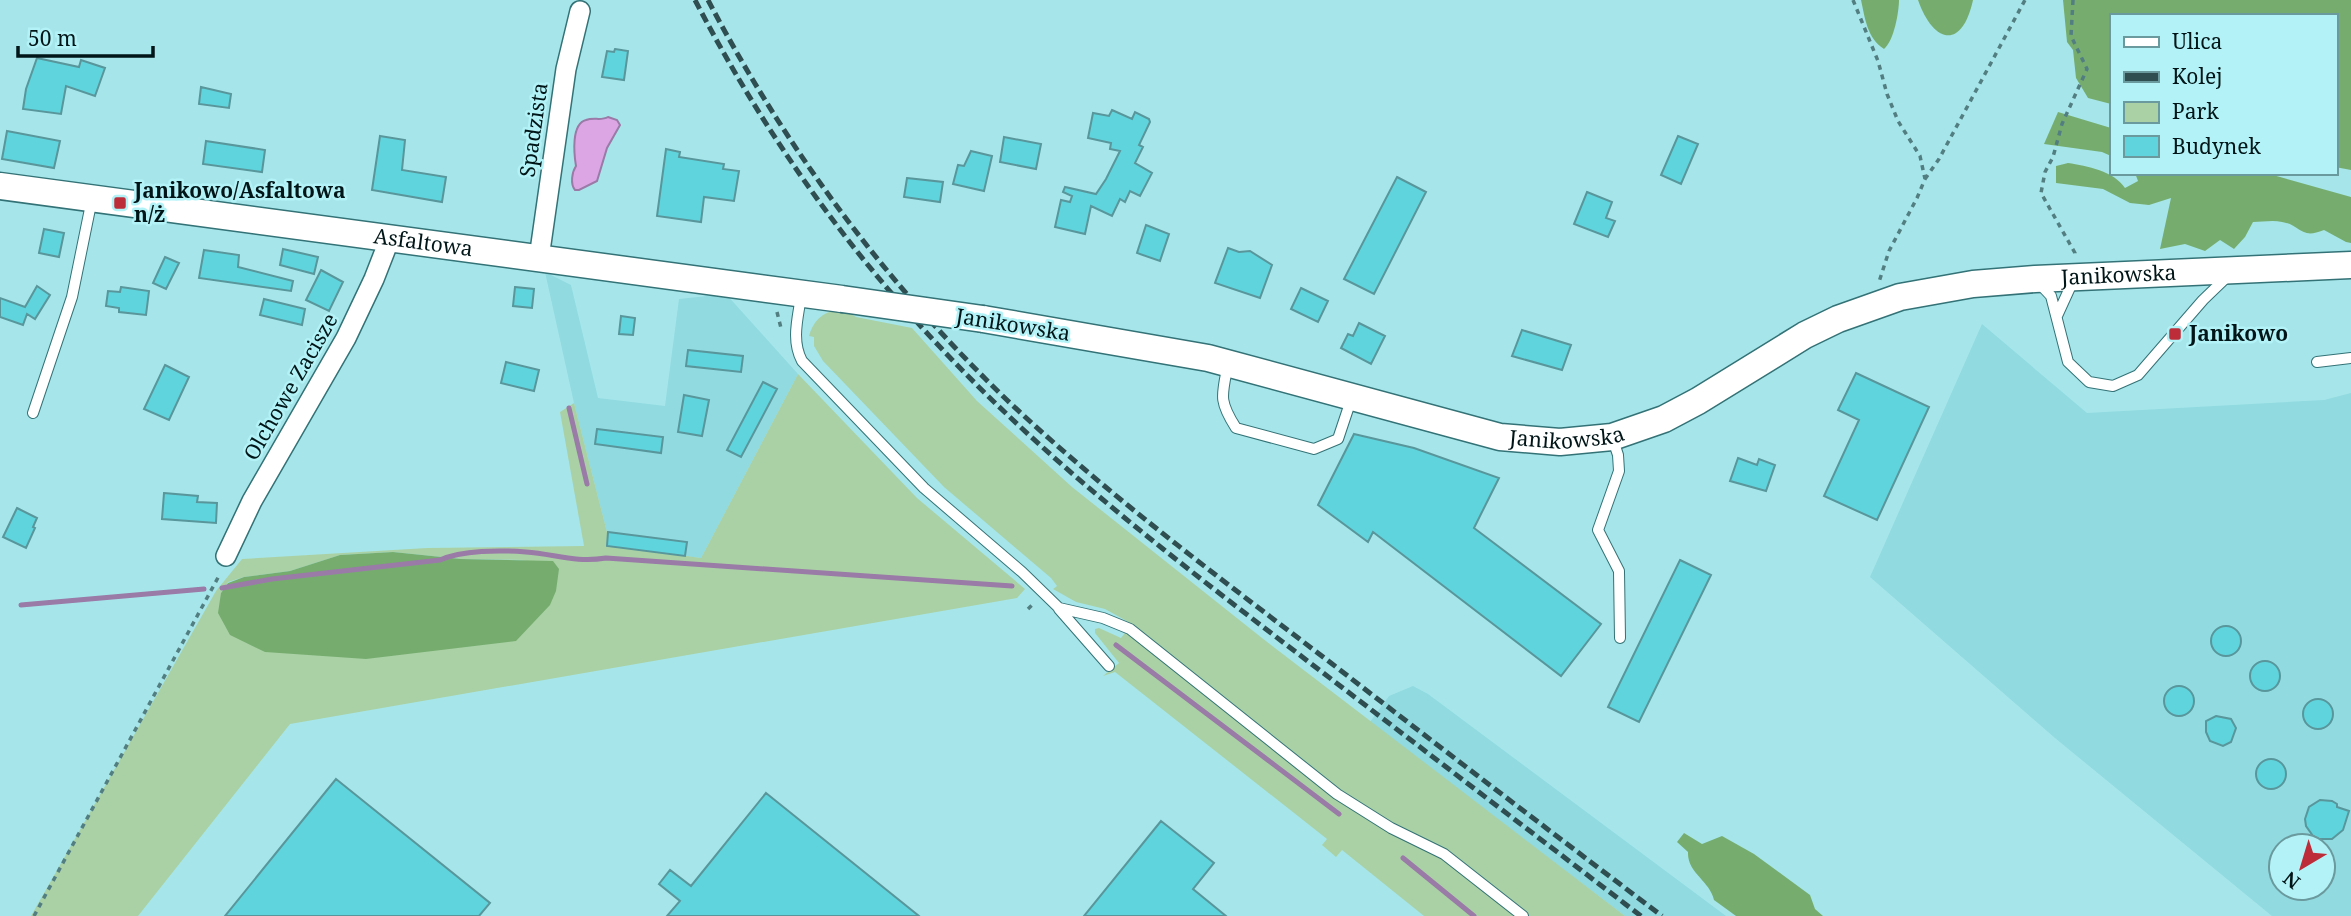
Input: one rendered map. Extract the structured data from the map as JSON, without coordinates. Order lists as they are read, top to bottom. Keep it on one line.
{"streets":{"street":["Spadzista","Asfaltowa","Janikowska","Olchowe Zacisze"]},"crossings":[["Spadzista","Asfaltowa"],["Asfaltowa","Janikowska"],["Asfaltowa","Olchowe Zacisze"]],"places":{"transit":["Janikowo/Asfaltowa n/ż","Janikowo"]},"legend":["Ulica","Kolej","Park","Budynek"],"scale_bar":"50 m","north":"bottom left"}
